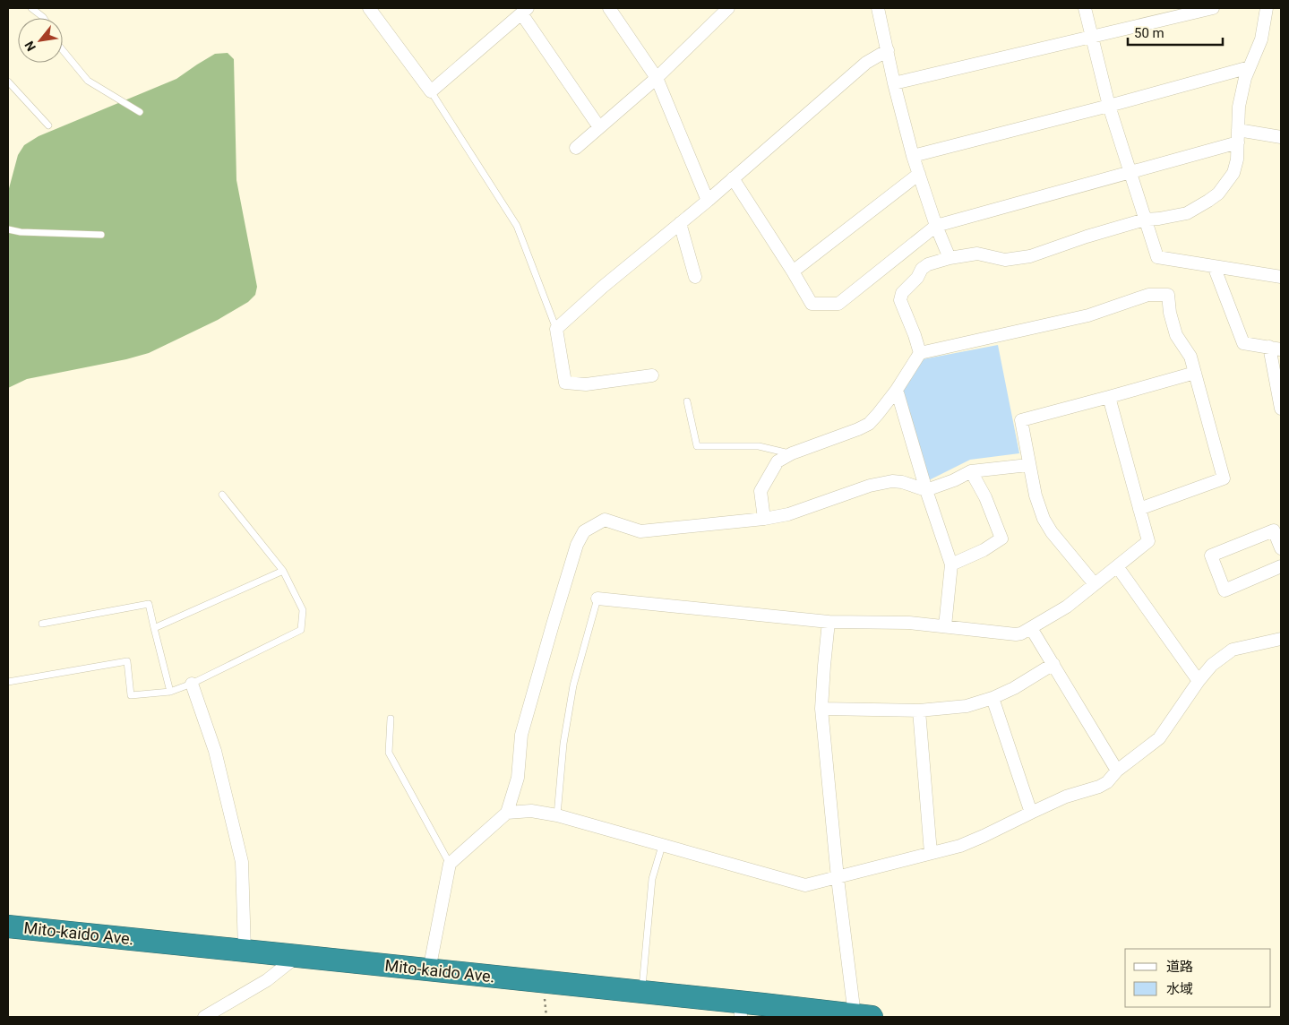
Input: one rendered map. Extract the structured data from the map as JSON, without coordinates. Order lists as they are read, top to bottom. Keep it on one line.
{"streets":{"highway":["Mito-kaido Ave."]},"legend":["道路","水域"],"scale_bar":"50 m","north":"bottom left"}
